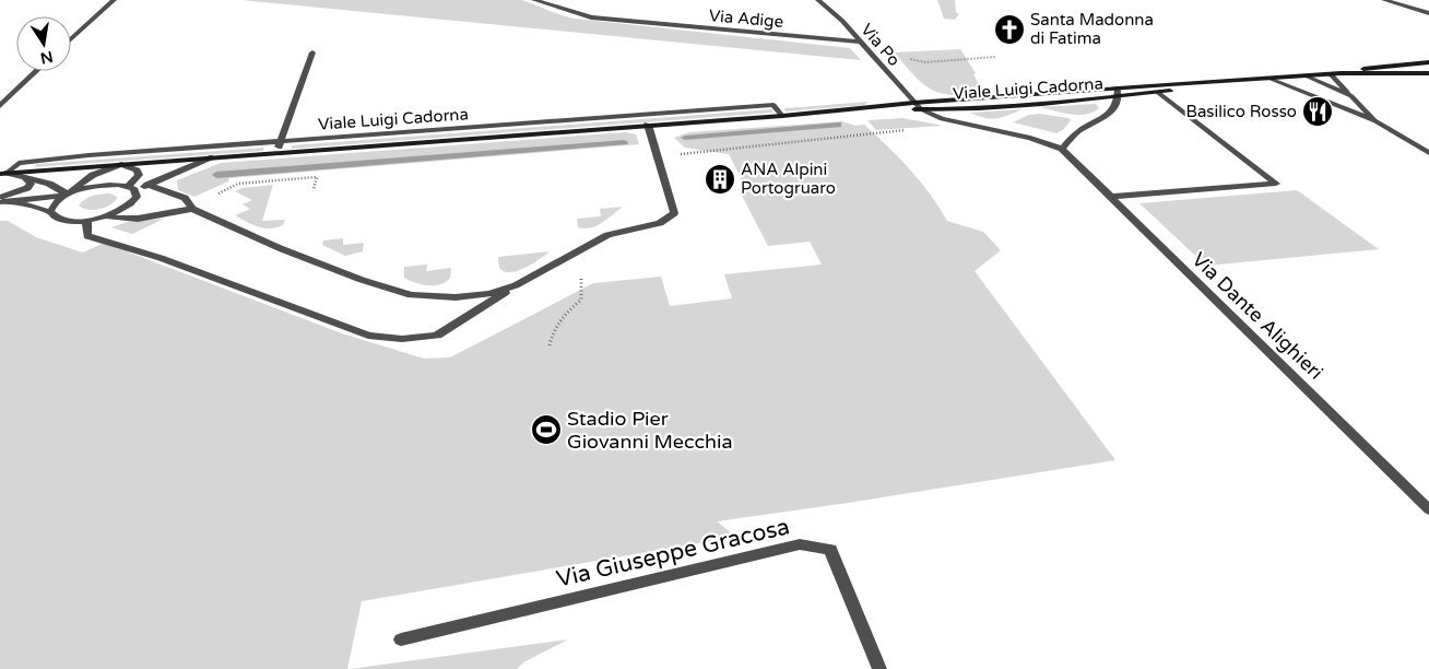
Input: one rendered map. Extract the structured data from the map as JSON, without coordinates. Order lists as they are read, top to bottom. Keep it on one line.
{"streets":{"main road":["Viale Luigi Cadorna"],"street":["Via Adige","Via Po","Via Dante Alighieri","Via Giuseppe Gracosa"]},"crossings":[["Via Adige","Via Po"],["Via Po","Viale Luigi Cadorna"],["Via Po","Via Dante Alighieri"],["Viale Luigi Cadorna","Via Dante Alighieri"]],"places":{"church":["Santa Madonna di Fatima"],"restaurant":["Basilico Rosso"],"building":["ANA Alpini Portogruaro"],"sports":["Stadio Pier Giovanni Mecchia"]},"north":"bottom"}
